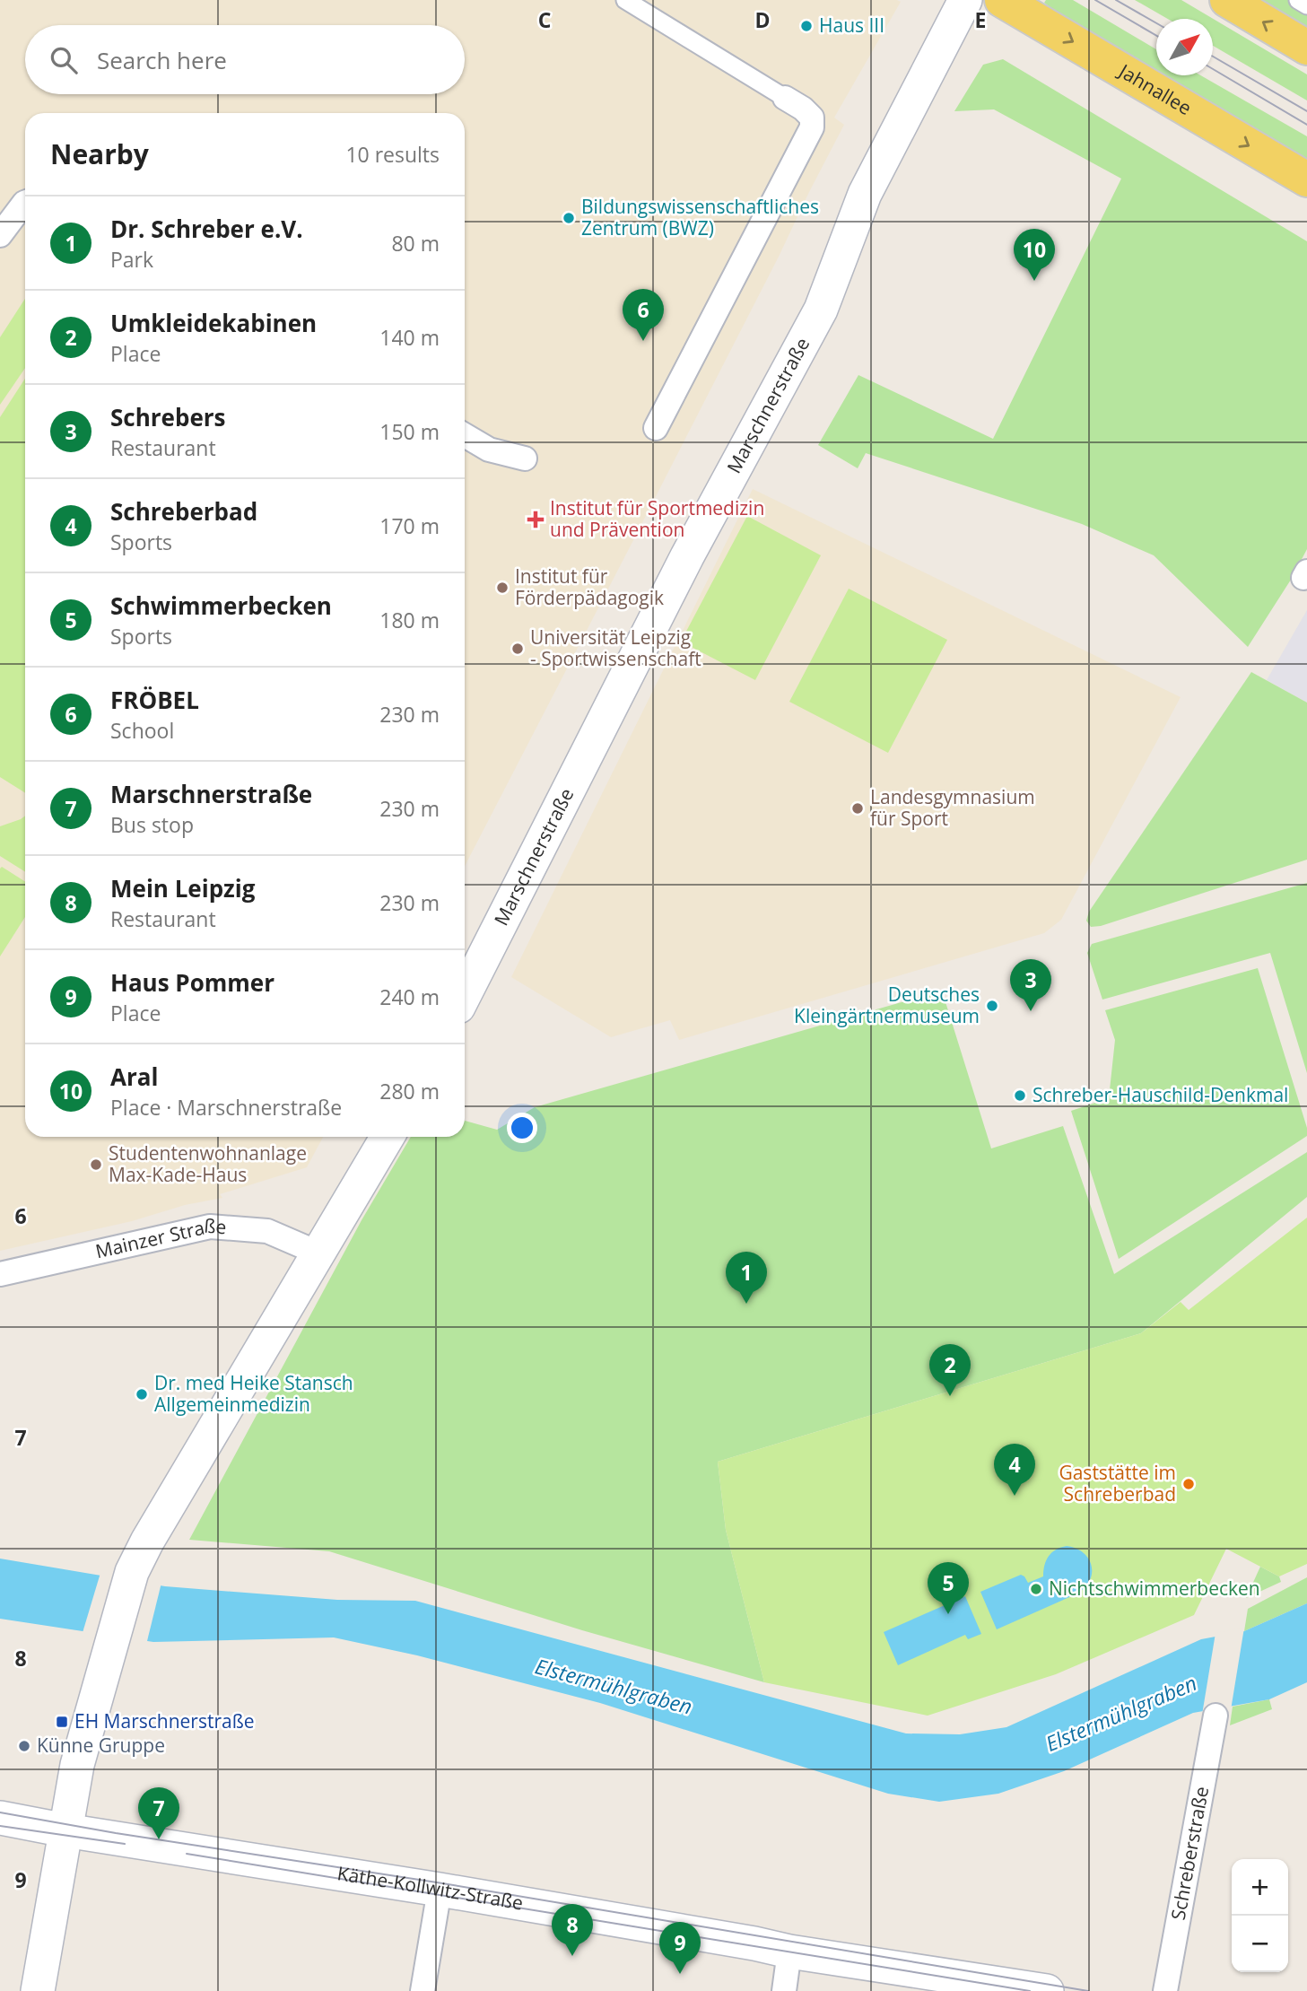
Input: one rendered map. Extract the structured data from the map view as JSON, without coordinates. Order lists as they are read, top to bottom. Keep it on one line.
{"streets":{"main road":["Jahnallee","Marschnerstraße","Käthe-Kollwitz-Straße"],"street":["Mainzer Straße","Schreberstraße"]},"one_way":["Jahnallee"],"water":["Elstermühlgraben"],"places":{"other":["Haus III","Bildungswissenschaftliches Zentrum (BWZ)","Institut für Förderpädagogik","Universität Leipzig - Sportwissenschaft","Landesgymnasium für Sport","Deutsches Kleingärtnermuseum","Schreber-Hauschild-Denkmal","Studentenwohnanlage Max-Kade-Haus","Dr. med Heike Stansch Allgemeinmedizin","Gaststätte im Schreberbad","Nichtschwimmerbecken","Künne Gruppe"],"health":["Institut für Sportmedizin und Prävention"],"transit":["EH Marschnerstraße"]},"north":"top right","page":{"search":"Search here","heading":["Nearby","10 results"],"list":[{"mark":"1","name":"Dr. Schreber e.V.","note":"Park","value":"80 m"},{"mark":"2","name":"Umkleidekabinen","note":"Place","value":"140 m"},{"mark":"3","name":"Schrebers","note":"Restaurant","value":"150 m"},{"mark":"4","name":"Schreberbad","note":"Sports","value":"170 m"},{"mark":"5","name":"Schwimmerbecken","note":"Sports","value":"180 m"},{"mark":"6","name":"FRÖBEL","note":"School","value":"230 m"},{"mark":"7","name":"Marschnerstraße","note":"Bus stop","value":"230 m"},{"mark":"8","name":"Mein Leipzig","note":"Restaurant","value":"230 m"},{"mark":"9","name":"Haus Pommer","note":"Place","value":"240 m"},{"mark":"10","name":"Aral","note":"Place · Marschnerstraße","value":"280 m"}],"pins":["10","6","3","1","2","4","5","7","8","9"],"map_buttons":["+","−"]},"grid":{"columns":["C","D","E"],"rows":["6","7","8","9"]}}
